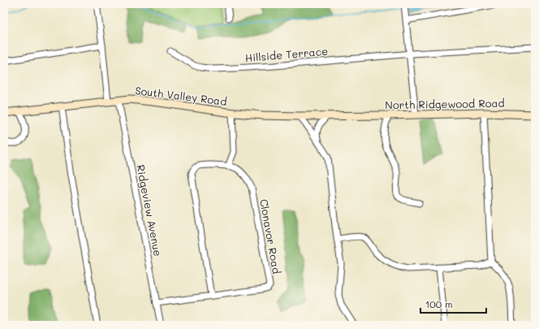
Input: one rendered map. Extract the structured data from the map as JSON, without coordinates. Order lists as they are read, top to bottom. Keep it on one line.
{"streets":{"street":["Hillside Terrace","South Valley Road","North Ridgewood Road","Ridgeview Avenue","Clonavor Road"]},"crossings":[["South Valley Road","North Ridgewood Road"],["South Valley Road","Ridgeview Avenue"],["Ridgeview Avenue","Clonavor Road"]],"scale_bar":"100 m"}
